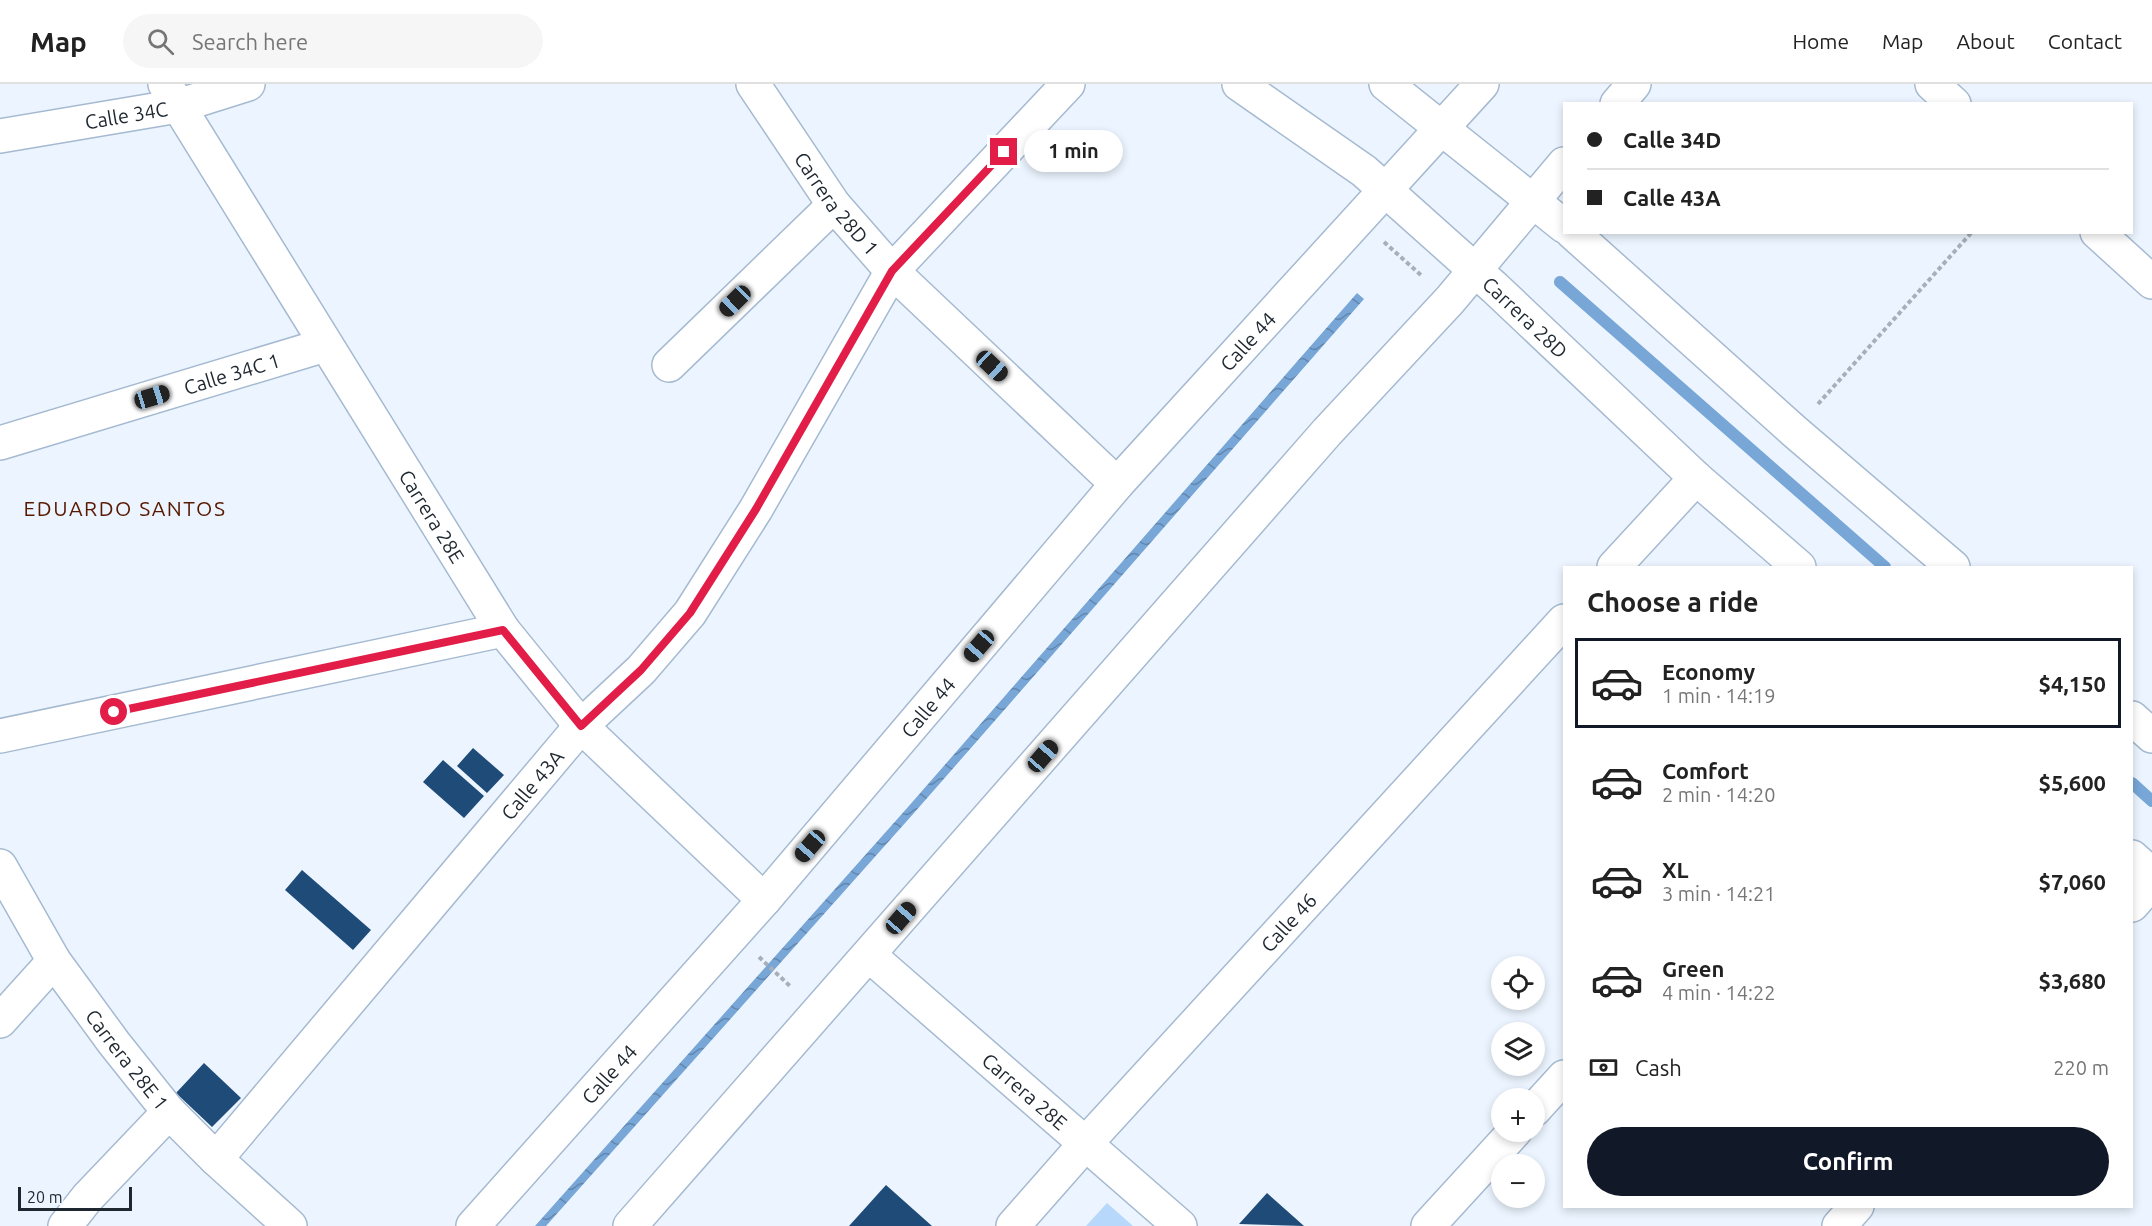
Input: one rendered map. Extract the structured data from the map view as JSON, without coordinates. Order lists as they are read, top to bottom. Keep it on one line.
{"streets":{"street":["Calle 34C","Carrera 28D 1","Carrera 28D","Calle 44","Calle 34C 1","Carrera 28E","Calle 43A","Calle 46","Carrera 28E 1"]},"crossings":[["Calle 34C","Carrera 28E"],["Carrera 28D 1","Calle 44"],["Carrera 28D 1","Calle 43A"],["Carrera 28D","Calle 44"],["Calle 44","Carrera 28E"],["Calle 34C 1","Carrera 28E"],["Carrera 28E","Calle 43A"],["Carrera 28E","Calle 46"],["Calle 43A","Carrera 28E 1"]],"districts":["EDUARDO SANTOS"],"scale_bar":"20 m","page":{"header":"Map","search":"Search here","nav":["Home","Map","About","Contact"],"banner":["Calle 34D","Calle 43A"],"bubble":"1 min","heading":"Choose a ride","list":[{"name":"Economy","note":"1 min · 14:19","value":"$4,150"},{"name":"Comfort","note":"2 min · 14:20","value":"$5,600"},{"name":"XL","note":"3 min · 14:21","value":"$7,060"},{"name":"Green","note":"4 min · 14:22","value":"$3,680"}],"map_buttons":["+","−"],"pay":["Cash","220 m"],"buttons":"Confirm","scale":"20 m"}}
